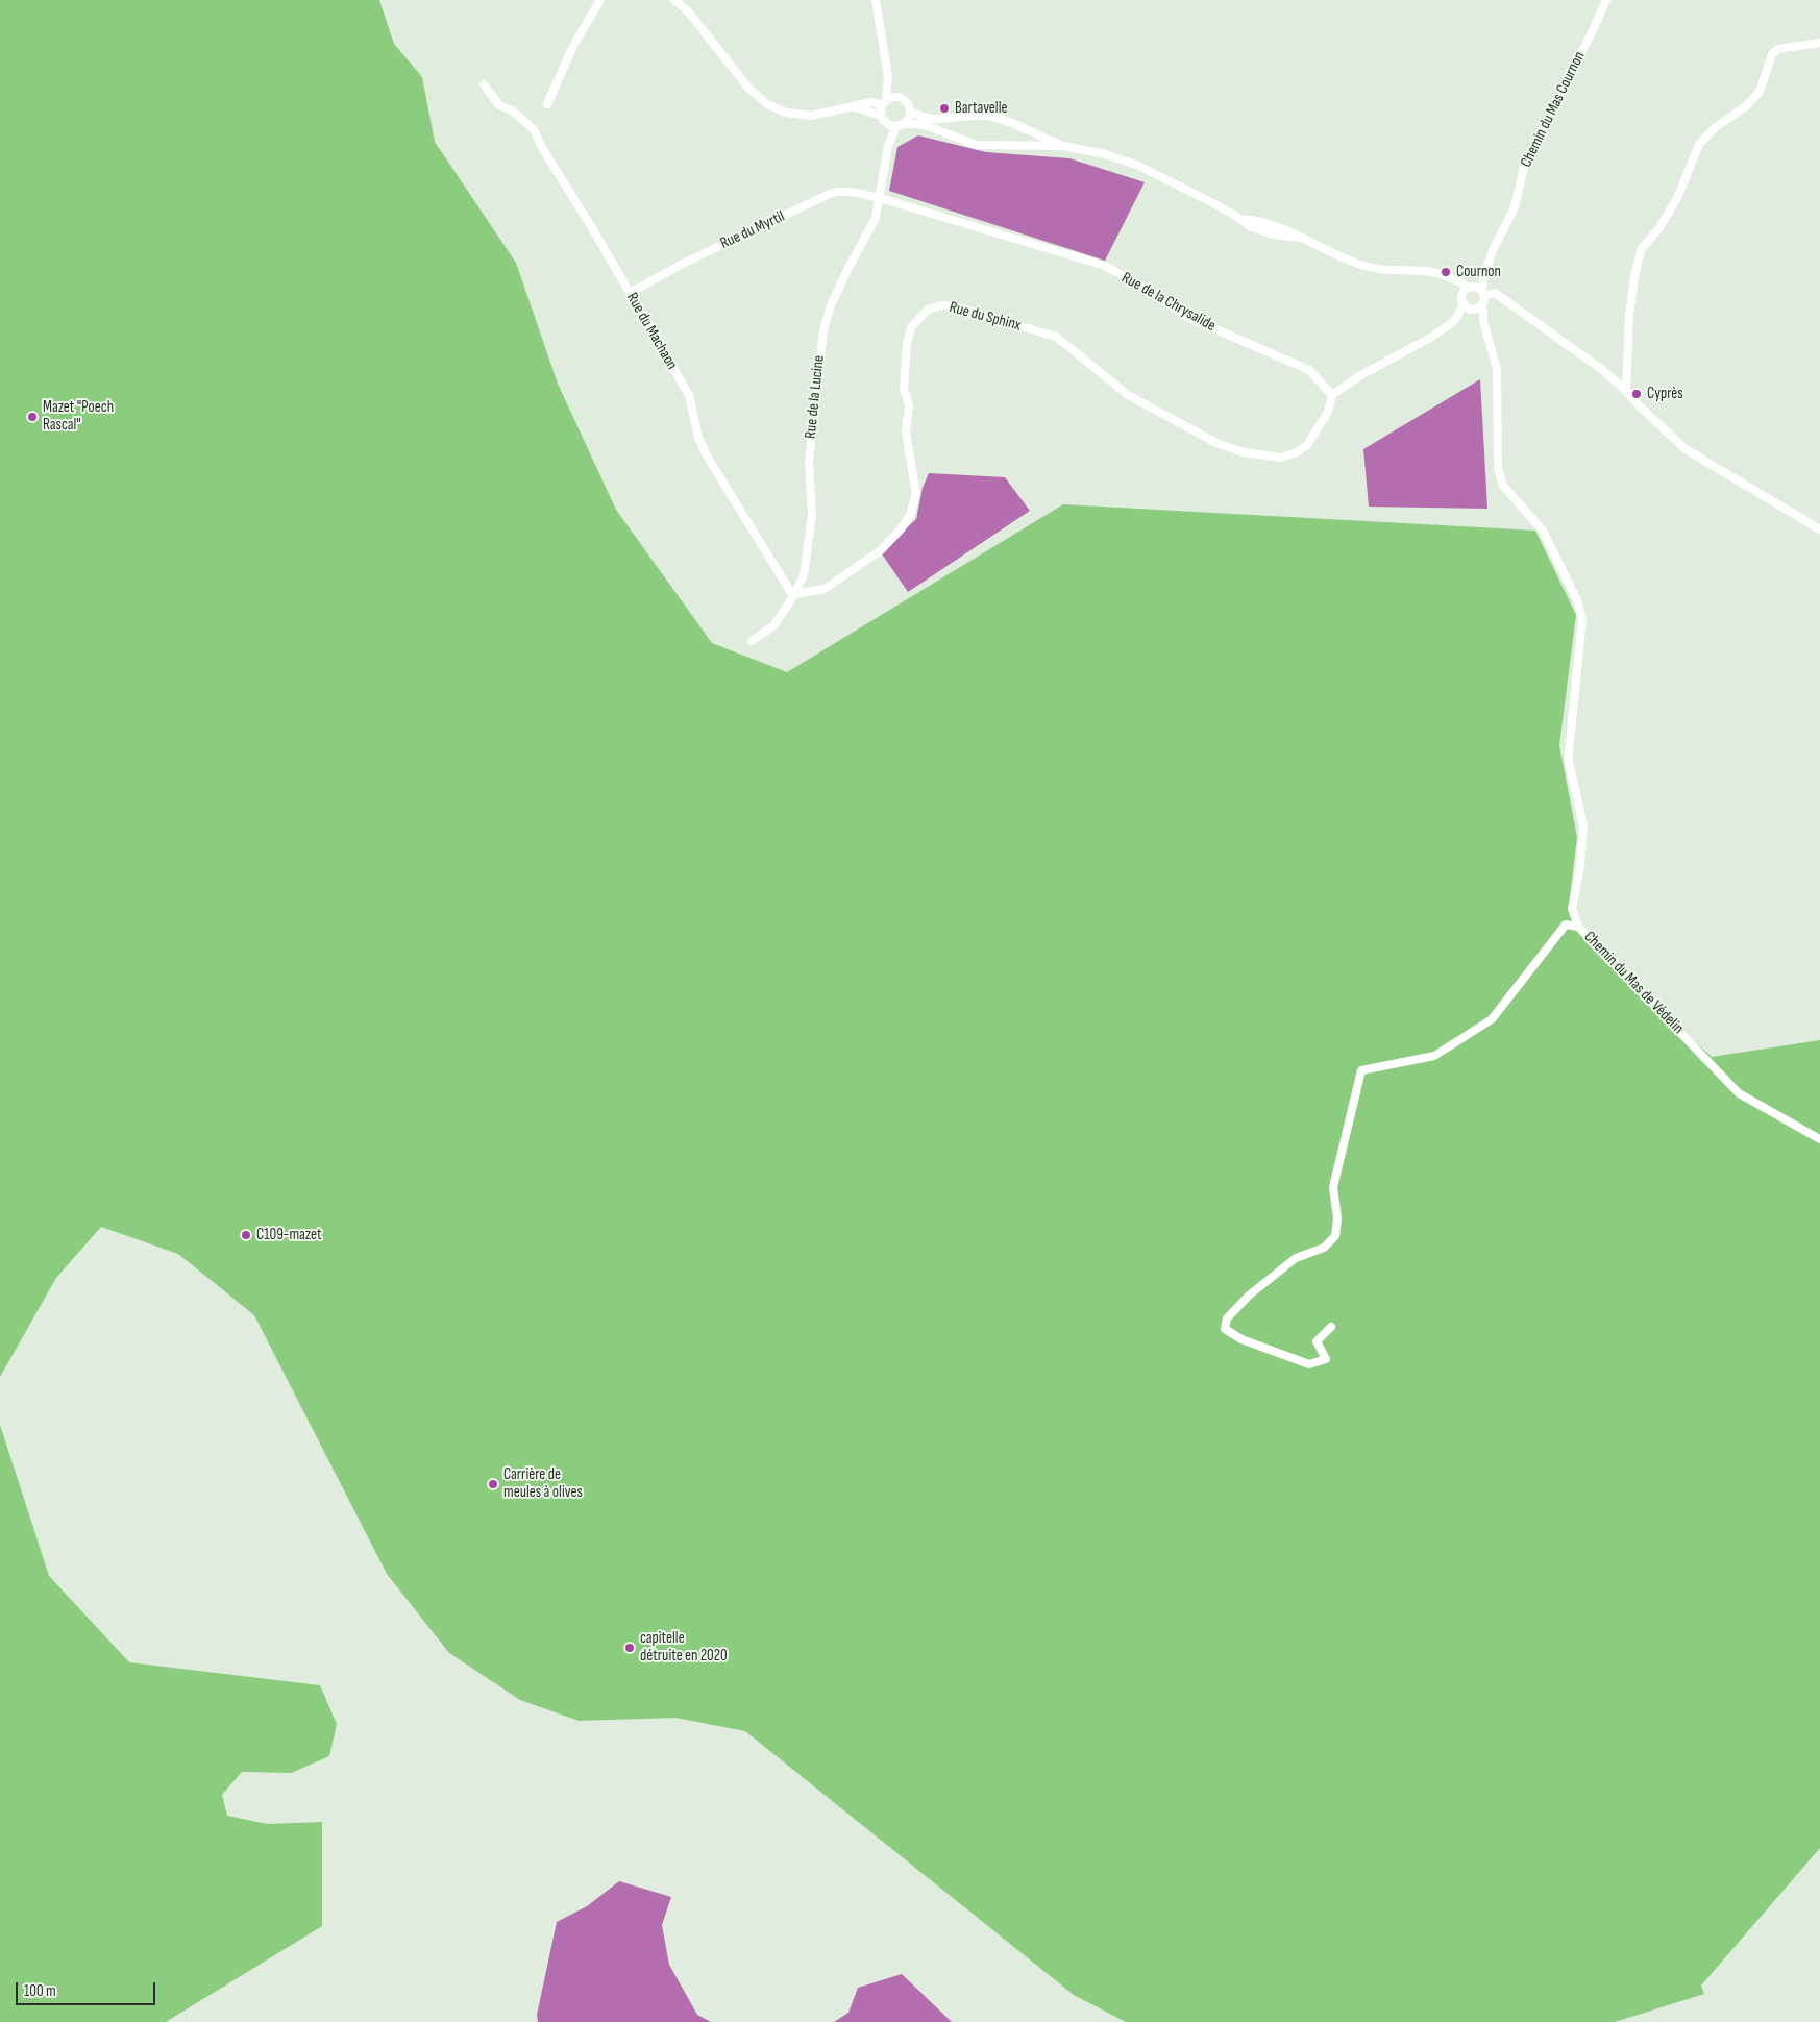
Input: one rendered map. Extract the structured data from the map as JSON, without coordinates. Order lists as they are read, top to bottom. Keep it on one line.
{"streets":{"street":["Chemin du Mas Cournon","Rue du Myrtil","Rue de la Chrysalide","Rue du Sphinx","Rue du Machaon","Rue de la Lucine","Chemin du Mas de Védelin"]},"crossings":[["Chemin du Mas Cournon","Chemin du Mas de Védelin"],["Rue du Myrtil","Rue de la Chrysalide"],["Rue du Myrtil","Rue du Machaon"],["Rue du Myrtil","Rue de la Lucine"],["Rue de la Chrysalide","Rue du Sphinx"],["Rue de la Chrysalide","Rue de la Lucine"],["Rue du Sphinx","Rue du Machaon"],["Rue du Sphinx","Rue de la Lucine"],["Rue du Machaon","Rue de la Lucine"]],"places":["Bartavelle","Cournon","Cyprès","Mazet \"Poech Rascal\"","C109-mazet","Carrière de meules à olives","capitelle détruite en 2020"],"scale_bar":"100 m"}
